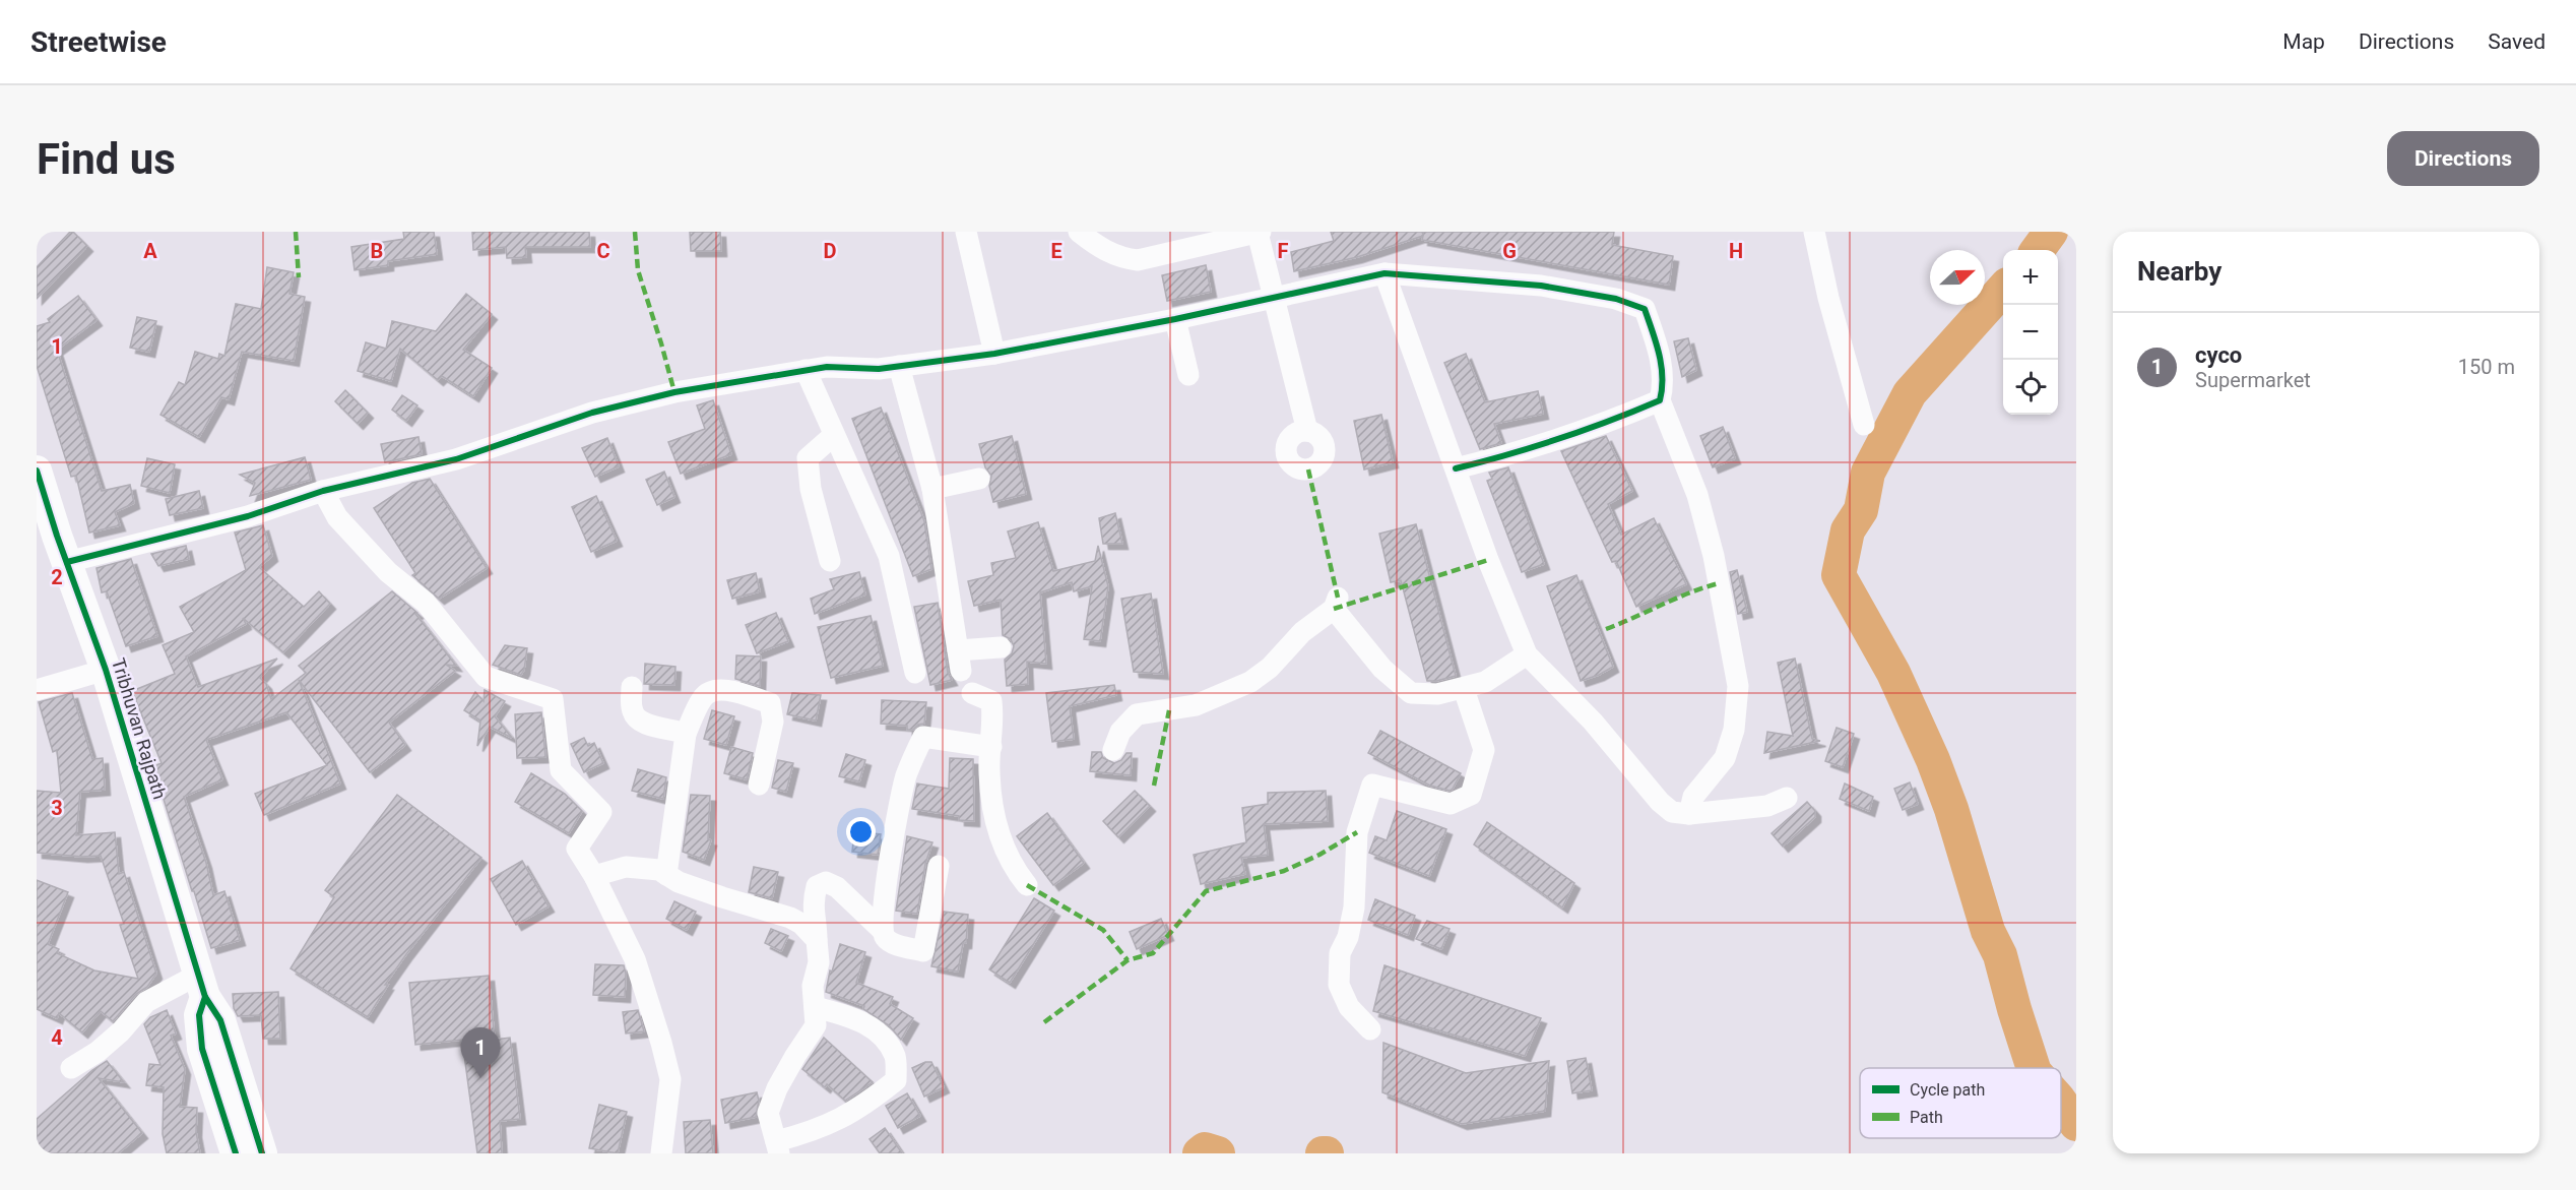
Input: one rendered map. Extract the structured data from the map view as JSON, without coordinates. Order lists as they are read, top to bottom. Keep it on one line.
{"streets":{"highway":["Tribhuvan Rajpath"]},"legend":["Cycle path","Path"],"north":"right","page":{"header":"Streetwise","nav":["Map","Directions","Saved"],"buttons":"Directions","title":"Find us","heading":"Nearby","map_buttons":["+","−"],"list":[{"mark":"1","name":"cyco","note":"Supermarket","value":"150 m"}],"pins":"1"},"grid":{"columns":["A","B","C","D","E","F","G","H"],"rows":["1","2","3","4"]}}
